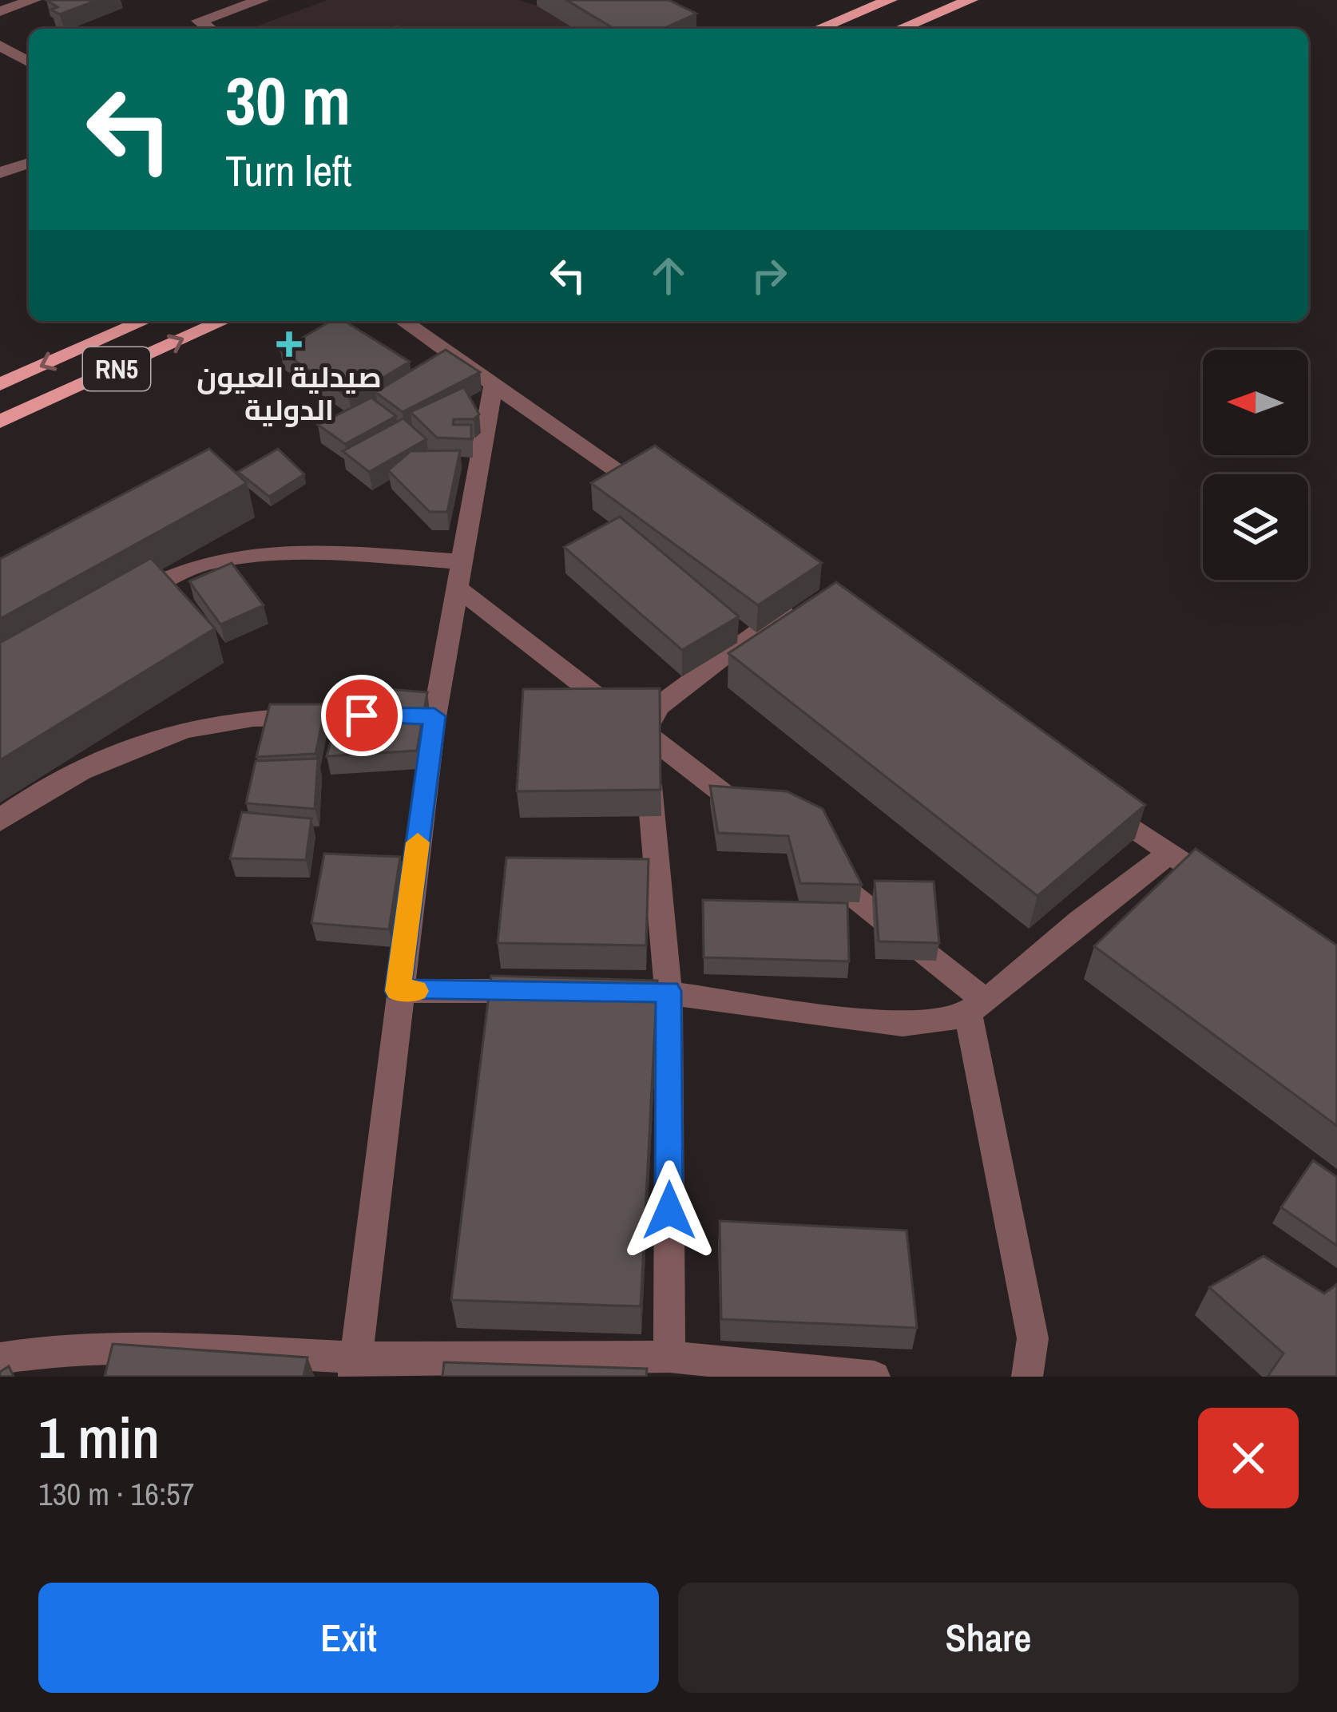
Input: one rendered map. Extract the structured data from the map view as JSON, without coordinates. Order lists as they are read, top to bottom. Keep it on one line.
{"streets":{"main road":["RN5"]},"places":{"health":["صيدلية العيون الدولية"]},"north":"left","page":{"turn":["30 m","Turn left"],"heading":["1 min","130 m · 16:57"],"buttons":["Exit","Share"]}}
